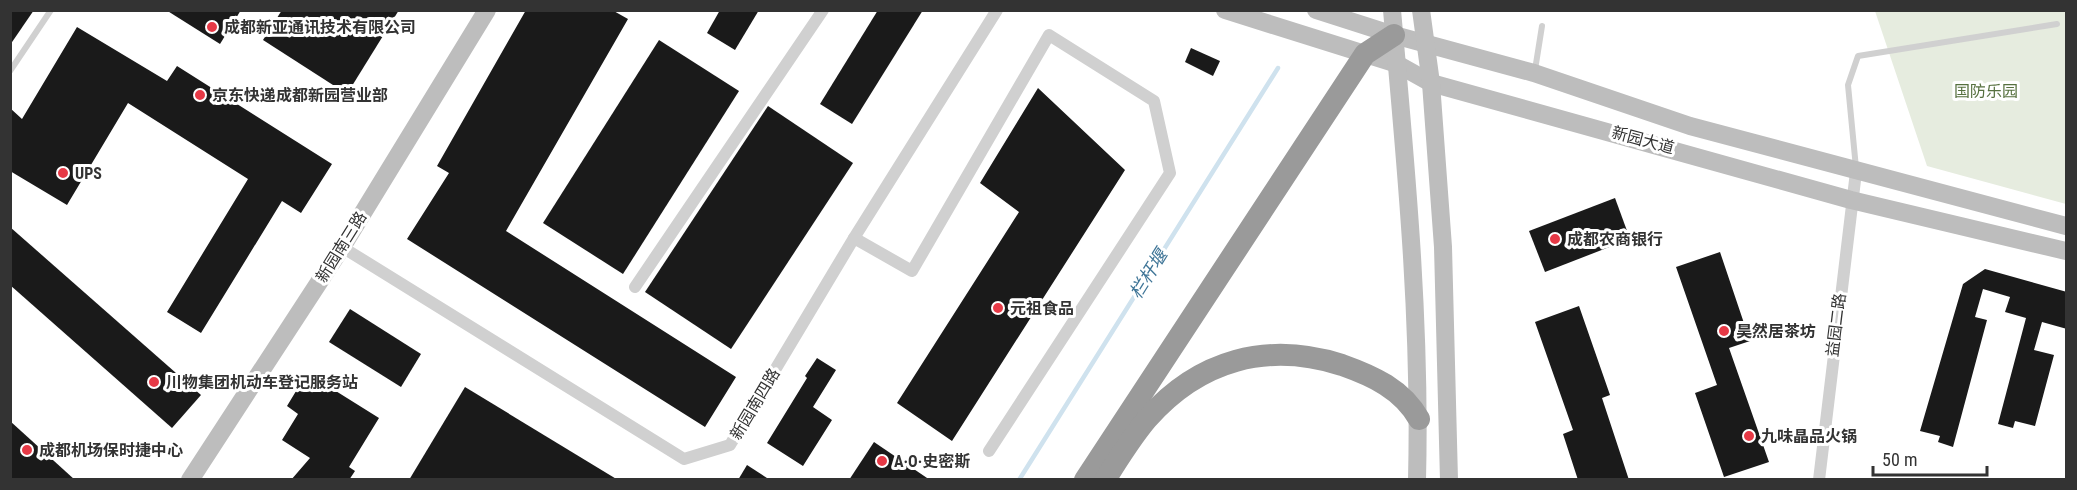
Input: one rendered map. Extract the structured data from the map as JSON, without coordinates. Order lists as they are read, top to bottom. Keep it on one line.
{"streets":{"street":["新园大道","新园南三路","益园二路","新园南四路"]},"crossings":[["新园大道","益园二路"],["新园南三路","新园南四路"]],"water":["栏杆堰"],"parks":["国防乐园"],"places":["成都新亚通讯技术有限公司","京东快递成都新园营业部","UPS","成都农商银行","元祖食品","昊然居茶坊","川物集团机动车登记服务站","九味晶品火锅","成都机场保时捷中心","A·O·史密斯"],"scale_bar":"50 m"}
